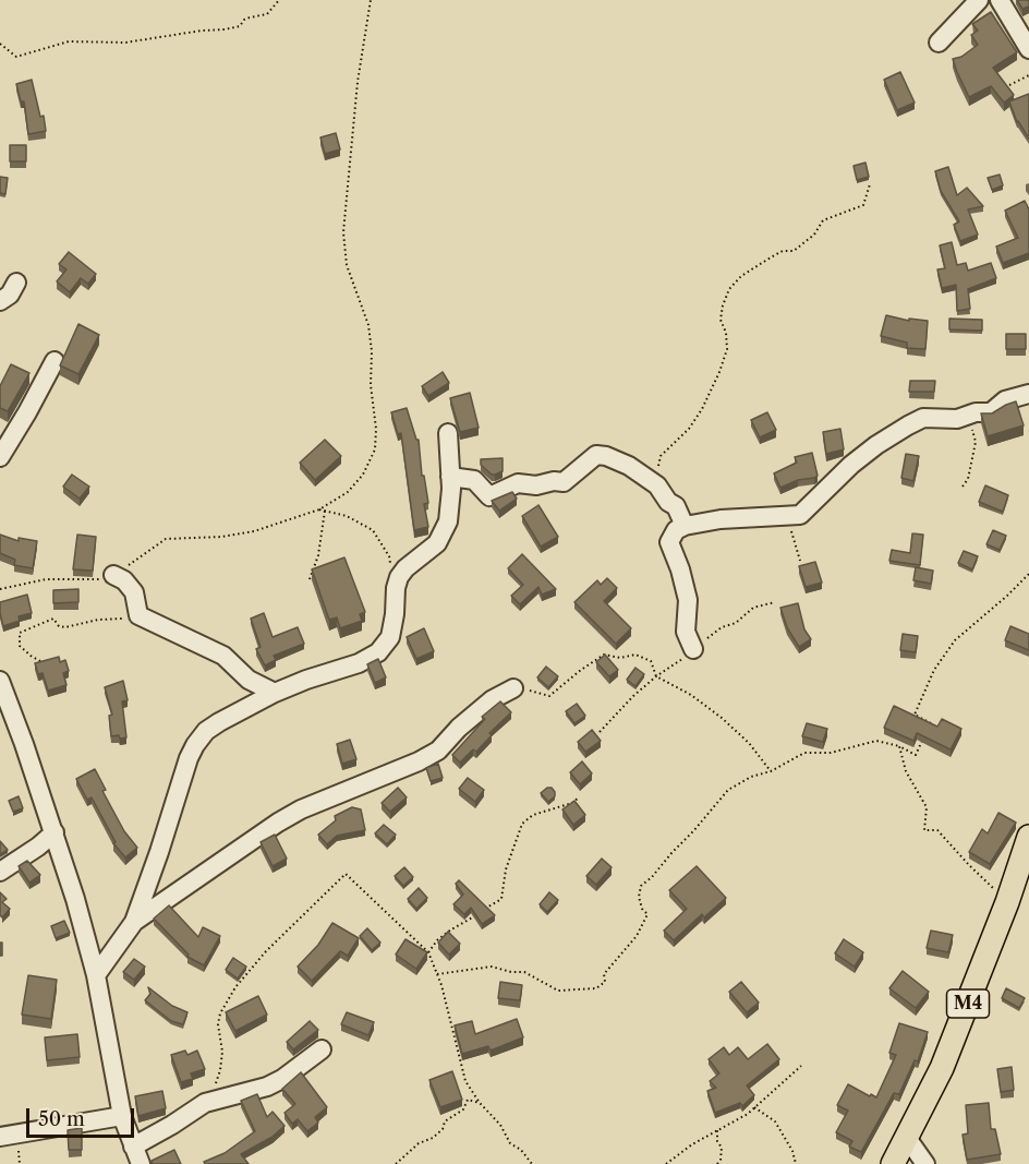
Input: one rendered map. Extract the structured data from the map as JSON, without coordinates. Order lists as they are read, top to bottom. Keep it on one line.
{"streets":{"main road":["M4"]},"scale_bar":"50 m"}
